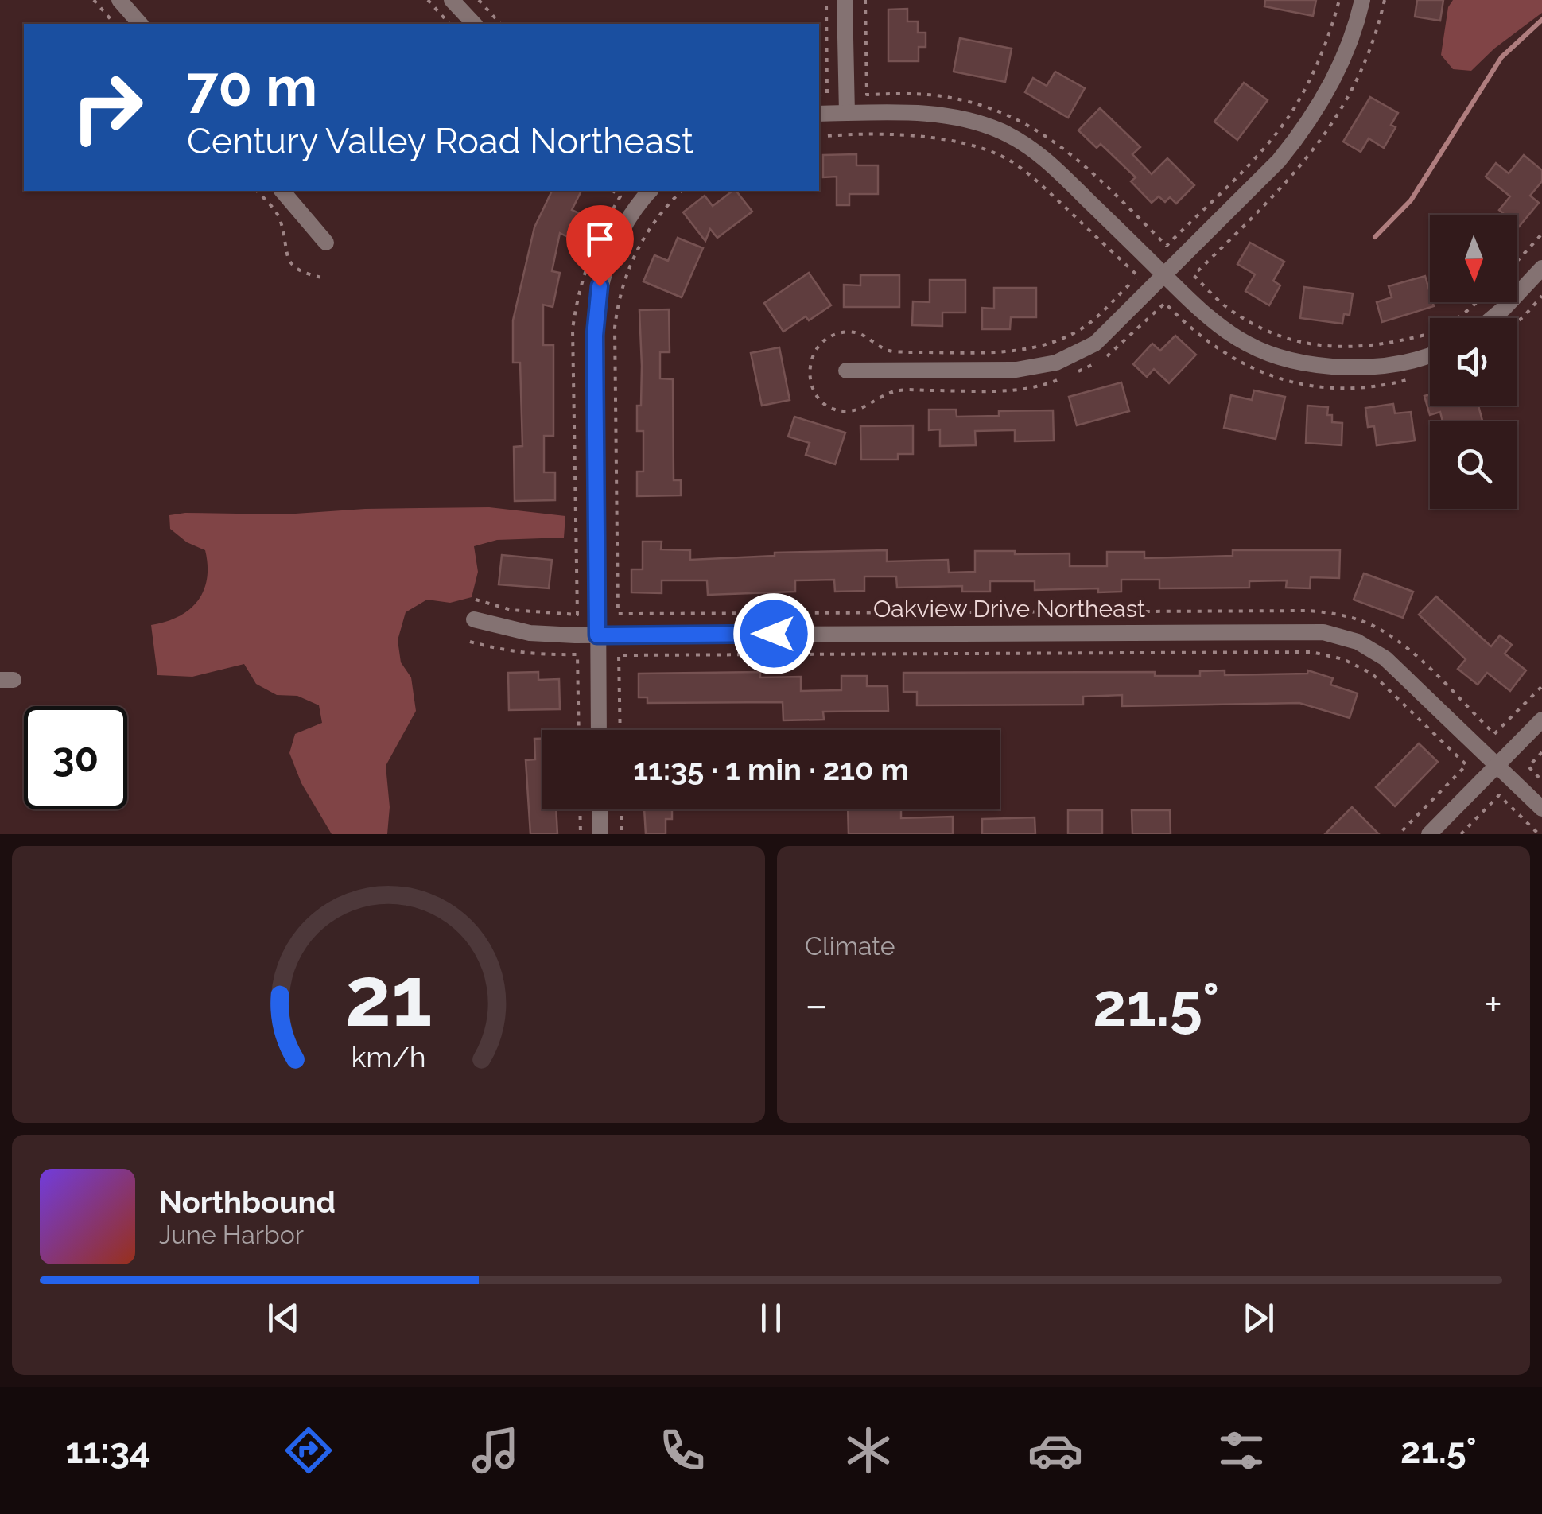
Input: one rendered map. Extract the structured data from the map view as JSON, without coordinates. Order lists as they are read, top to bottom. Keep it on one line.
{"streets":{"street":["Oakview Drive Northeast"]},"north":"bottom","page":{"turn":["70 m","Century Valley Road Northeast"],"limit":"30","trip":"11:35 · 1 min · 210 m","tile":"Climate","heat":["−","21.5°","+"],"song":["Northbound","June Harbor"],"tabs":["11:34","21.5°"],"gauge":["21","km/h"]}}
